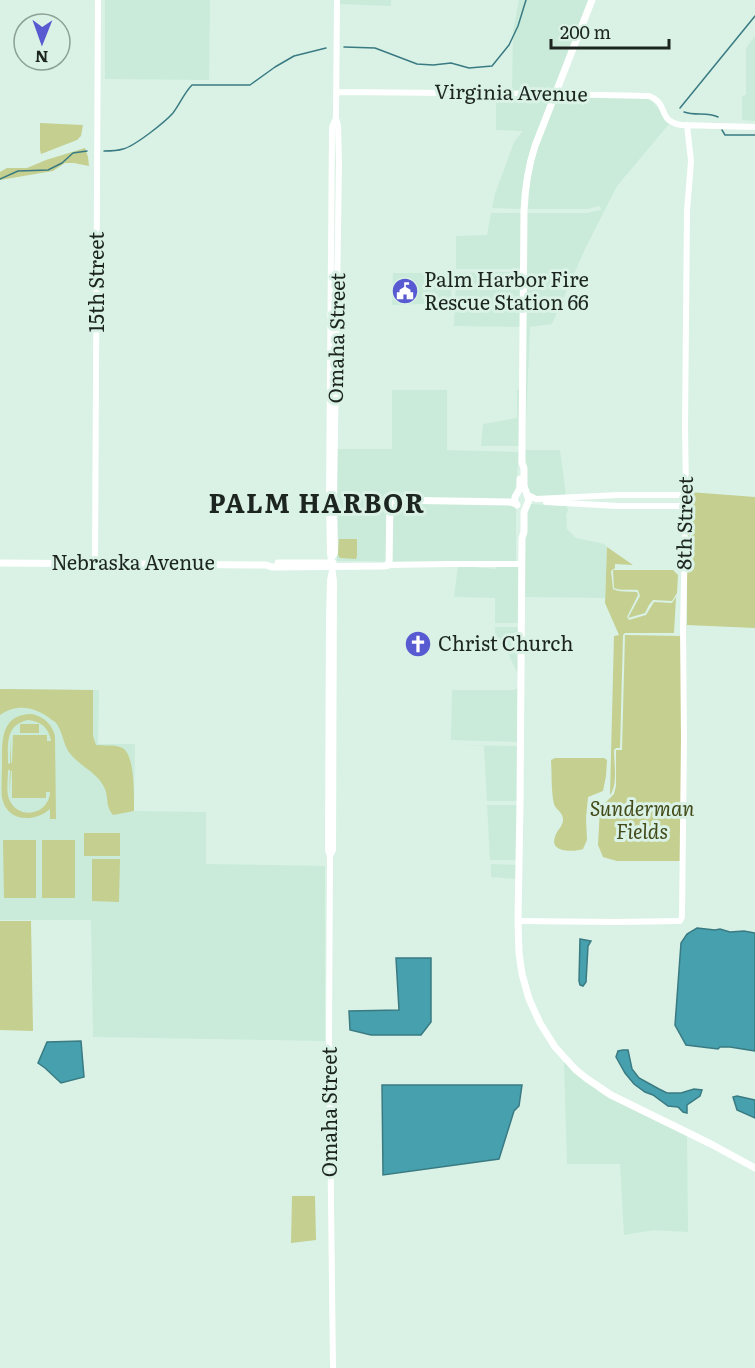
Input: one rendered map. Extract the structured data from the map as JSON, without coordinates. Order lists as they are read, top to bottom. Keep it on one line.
{"streets":{"main road":["Nebraska Avenue"],"street":["Virginia Avenue","15th Street","Omaha Street","8th Street"]},"crossings":[["Virginia Avenue","Omaha Street"],["Virginia Avenue","8th Street"],["15th Street","Nebraska Avenue"],["Omaha Street","Nebraska Avenue"]],"districts":["PALM HARBOR"],"parks":["Sunderman Fields"],"places":{"public building":["Palm Harbor Fire Rescue Station 66"],"church":["Christ Church"]},"scale_bar":"200 m","north":"bottom"}
